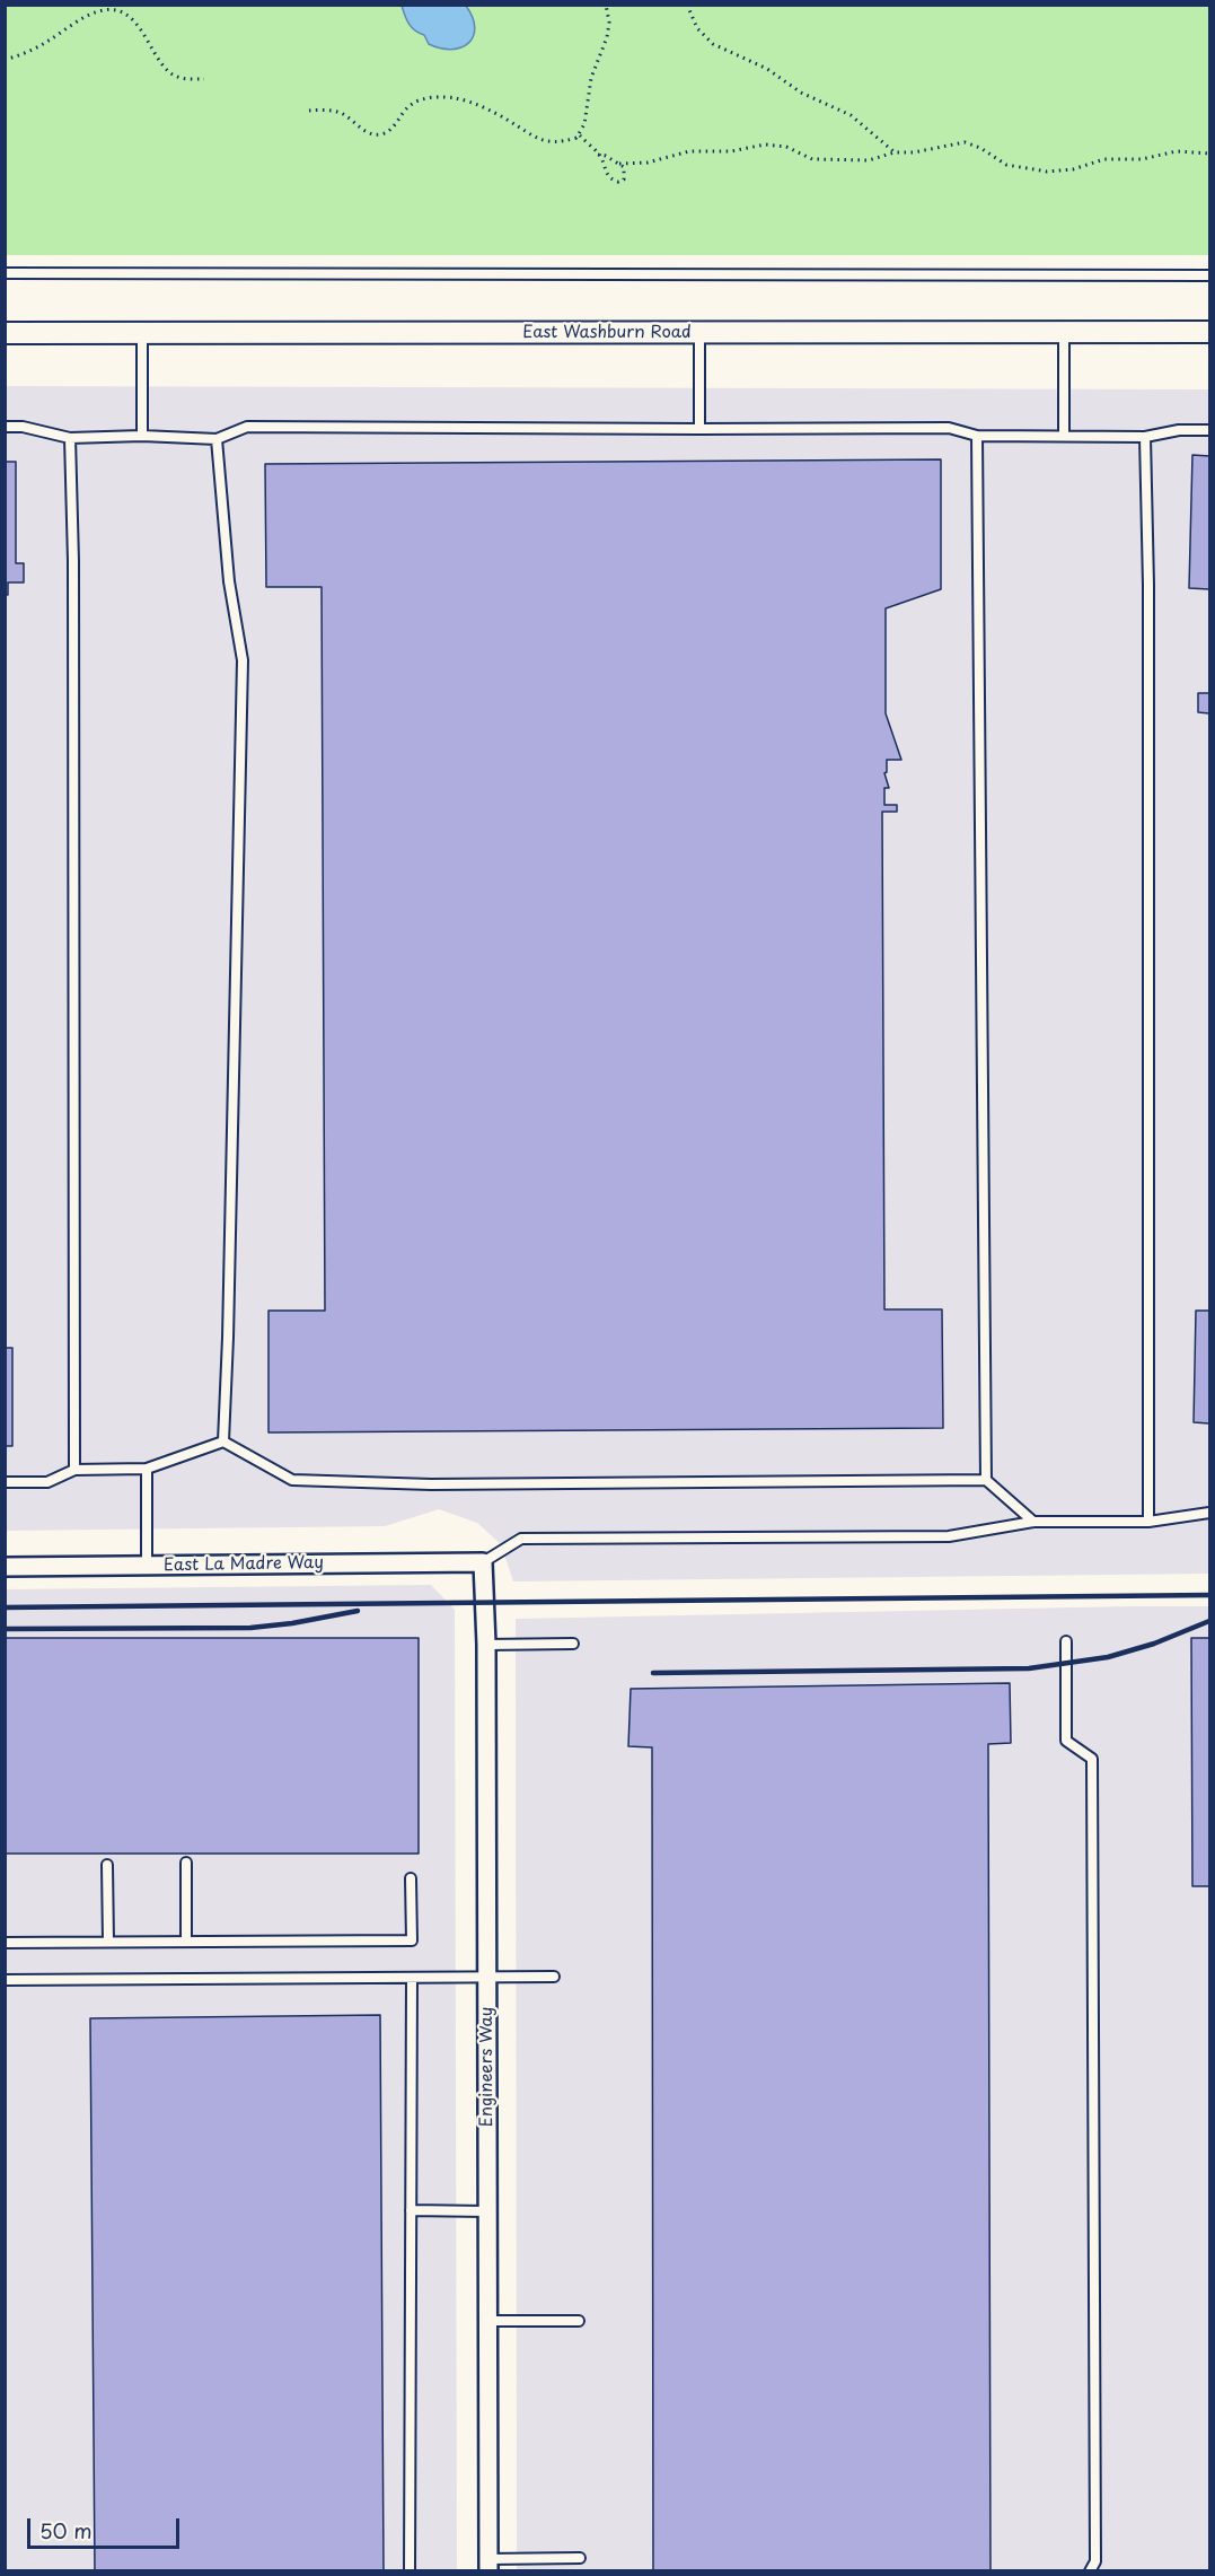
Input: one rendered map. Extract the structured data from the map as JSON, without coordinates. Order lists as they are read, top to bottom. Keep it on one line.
{"streets":{"street":["East Washburn Road","East La Madre Way","Engineers Way"]},"crossings":[["East La Madre Way","Engineers Way"]],"scale_bar":"50 m"}
